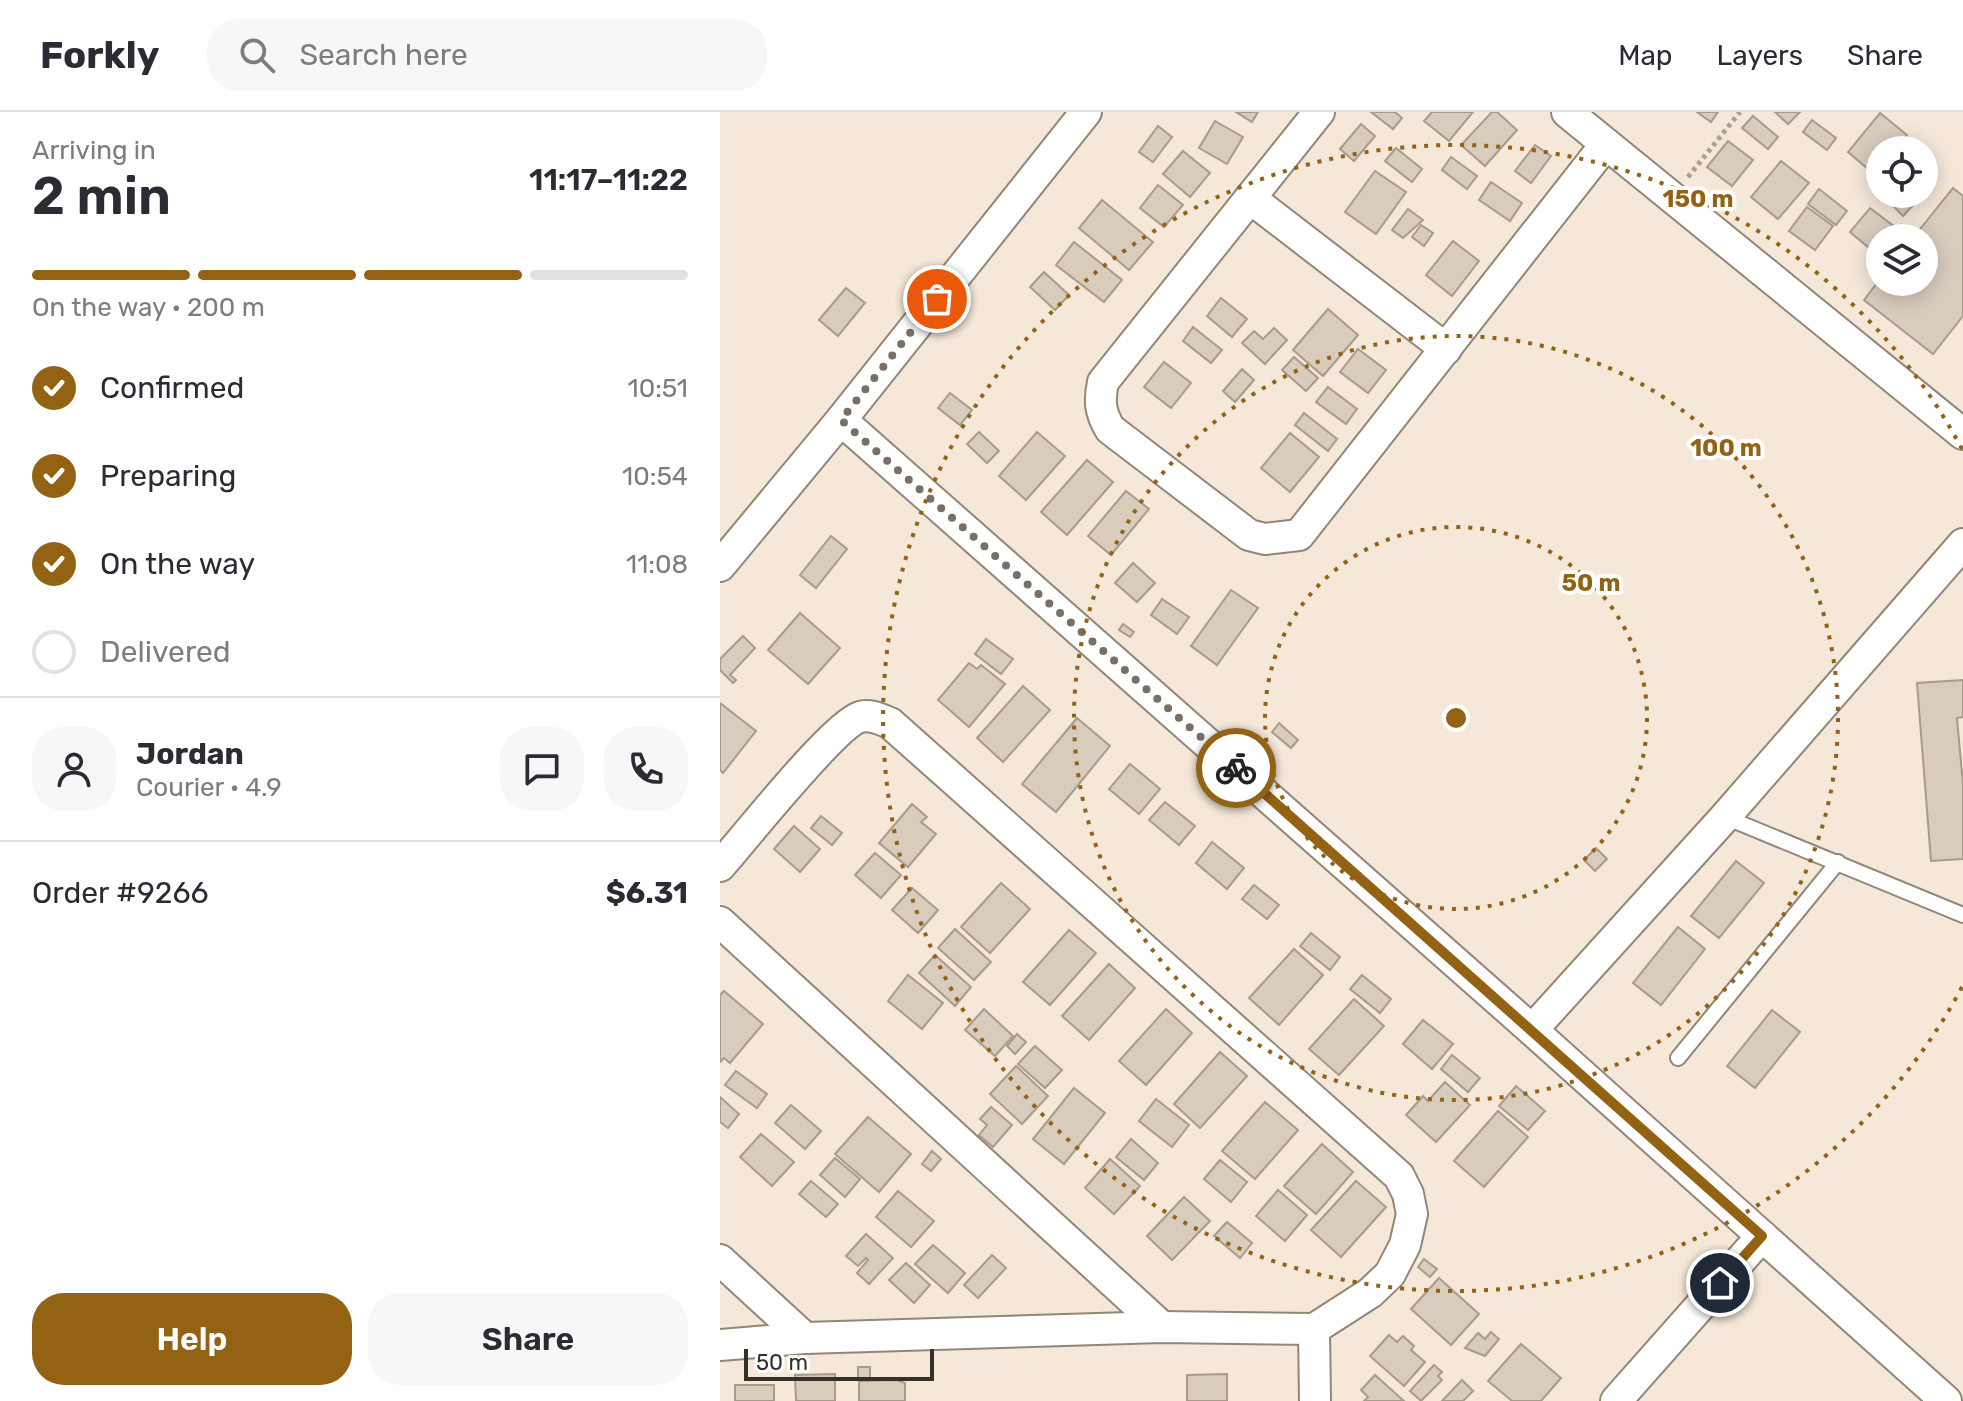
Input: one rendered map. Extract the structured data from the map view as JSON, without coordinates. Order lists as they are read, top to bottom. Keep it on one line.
{"scale_bar":"50 m","page":{"header":"Forkly","search":"Search here","nav":["Map","Layers","Share"],"heading":["2 min","Arriving in","11:17–11:22"],"panel":["Jordan","Courier · 4.9","Order #9266","$6.31"],"bar":"On the way · 200 m","list":[["Confirmed","10:51"],["Preparing","10:54"],["On the way","11:08"],"Delivered"],"buttons":["Help","Share"],"scale":"50 m"},"rings":["150 m","100 m","50 m"]}
